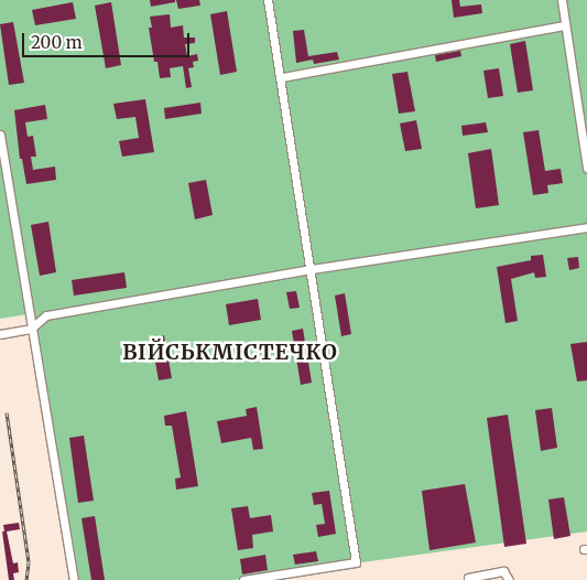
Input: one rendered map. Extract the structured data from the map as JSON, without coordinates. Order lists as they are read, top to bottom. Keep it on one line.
{"districts":["ВІЙСЬКМІСТЕЧКО"],"scale_bar":"200 m"}
